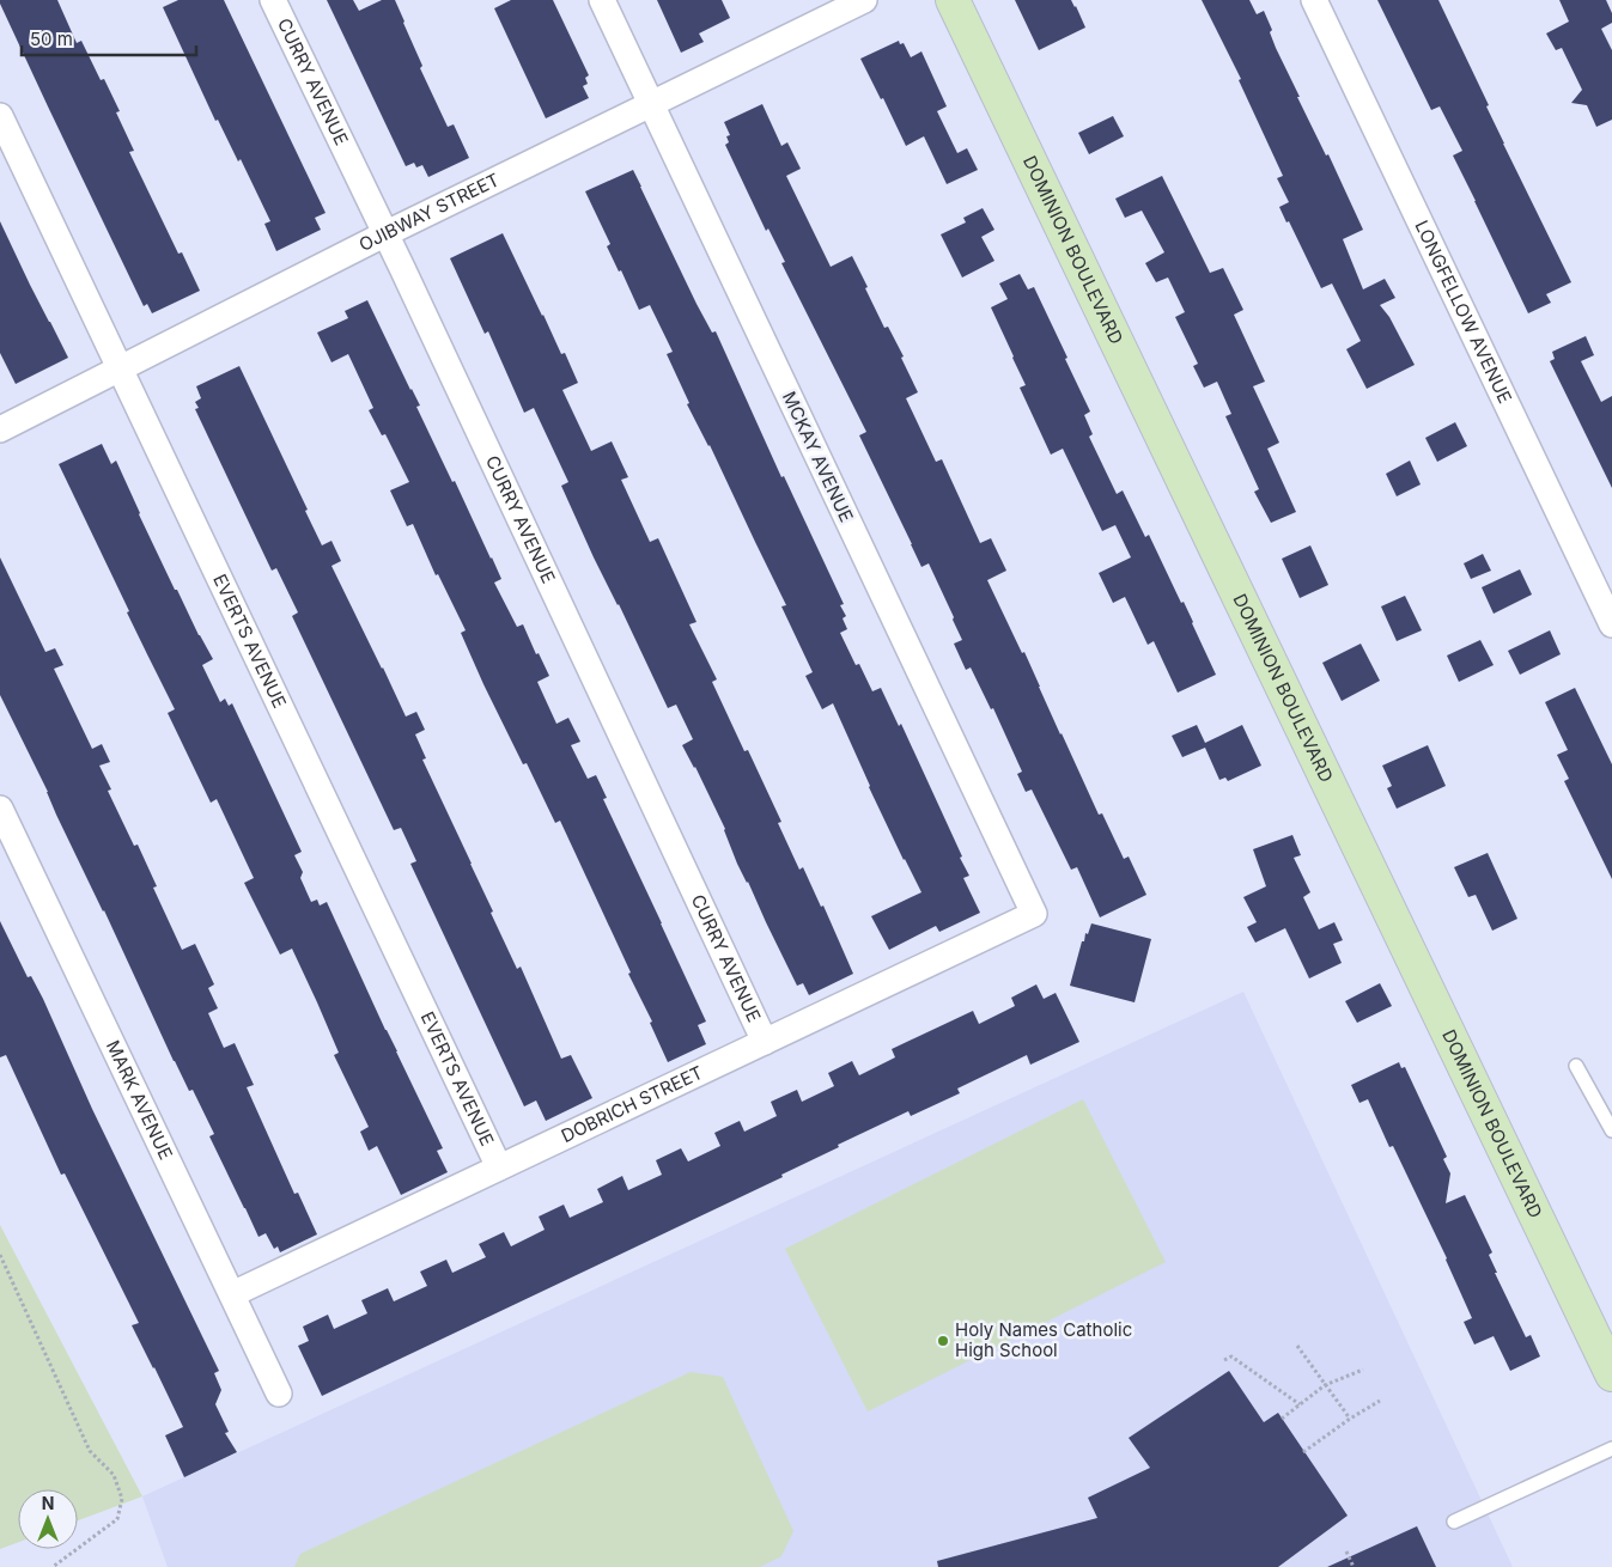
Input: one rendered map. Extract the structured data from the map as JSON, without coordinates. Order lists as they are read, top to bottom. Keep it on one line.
{"streets":{"street":["CURRY AVENUE","OJIBWAY STREET","DOMINION BOULEVARD","LONGFELLOW AVENUE","MCKAY AVENUE","EVERTS AVENUE","MARK AVENUE","DOBRICH STREET"]},"crossings":[["CURRY AVENUE","OJIBWAY STREET"],["CURRY AVENUE","DOBRICH STREET"],["OJIBWAY STREET","MCKAY AVENUE"],["OJIBWAY STREET","EVERTS AVENUE"],["MCKAY AVENUE","DOBRICH STREET"],["EVERTS AVENUE","DOBRICH STREET"],["MARK AVENUE","DOBRICH STREET"]],"places":["Holy Names Catholic High School"],"scale_bar":"50 m","north":"top"}
